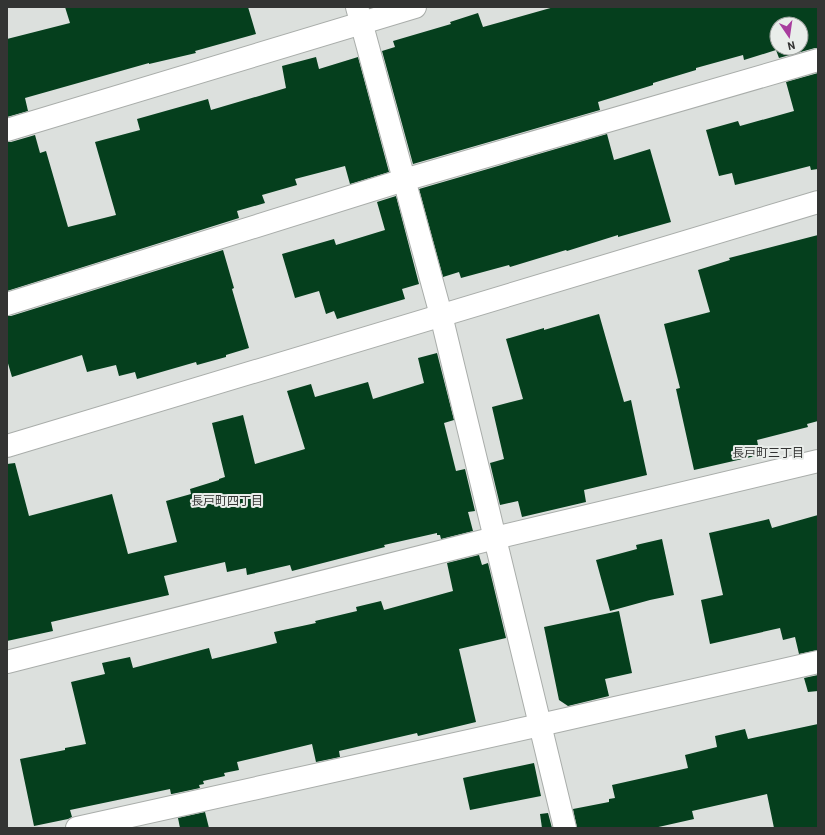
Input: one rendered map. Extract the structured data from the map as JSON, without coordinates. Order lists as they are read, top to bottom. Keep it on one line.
{"districts":["長戸町三丁目","長戸町四丁目"],"north":"bottom"}
